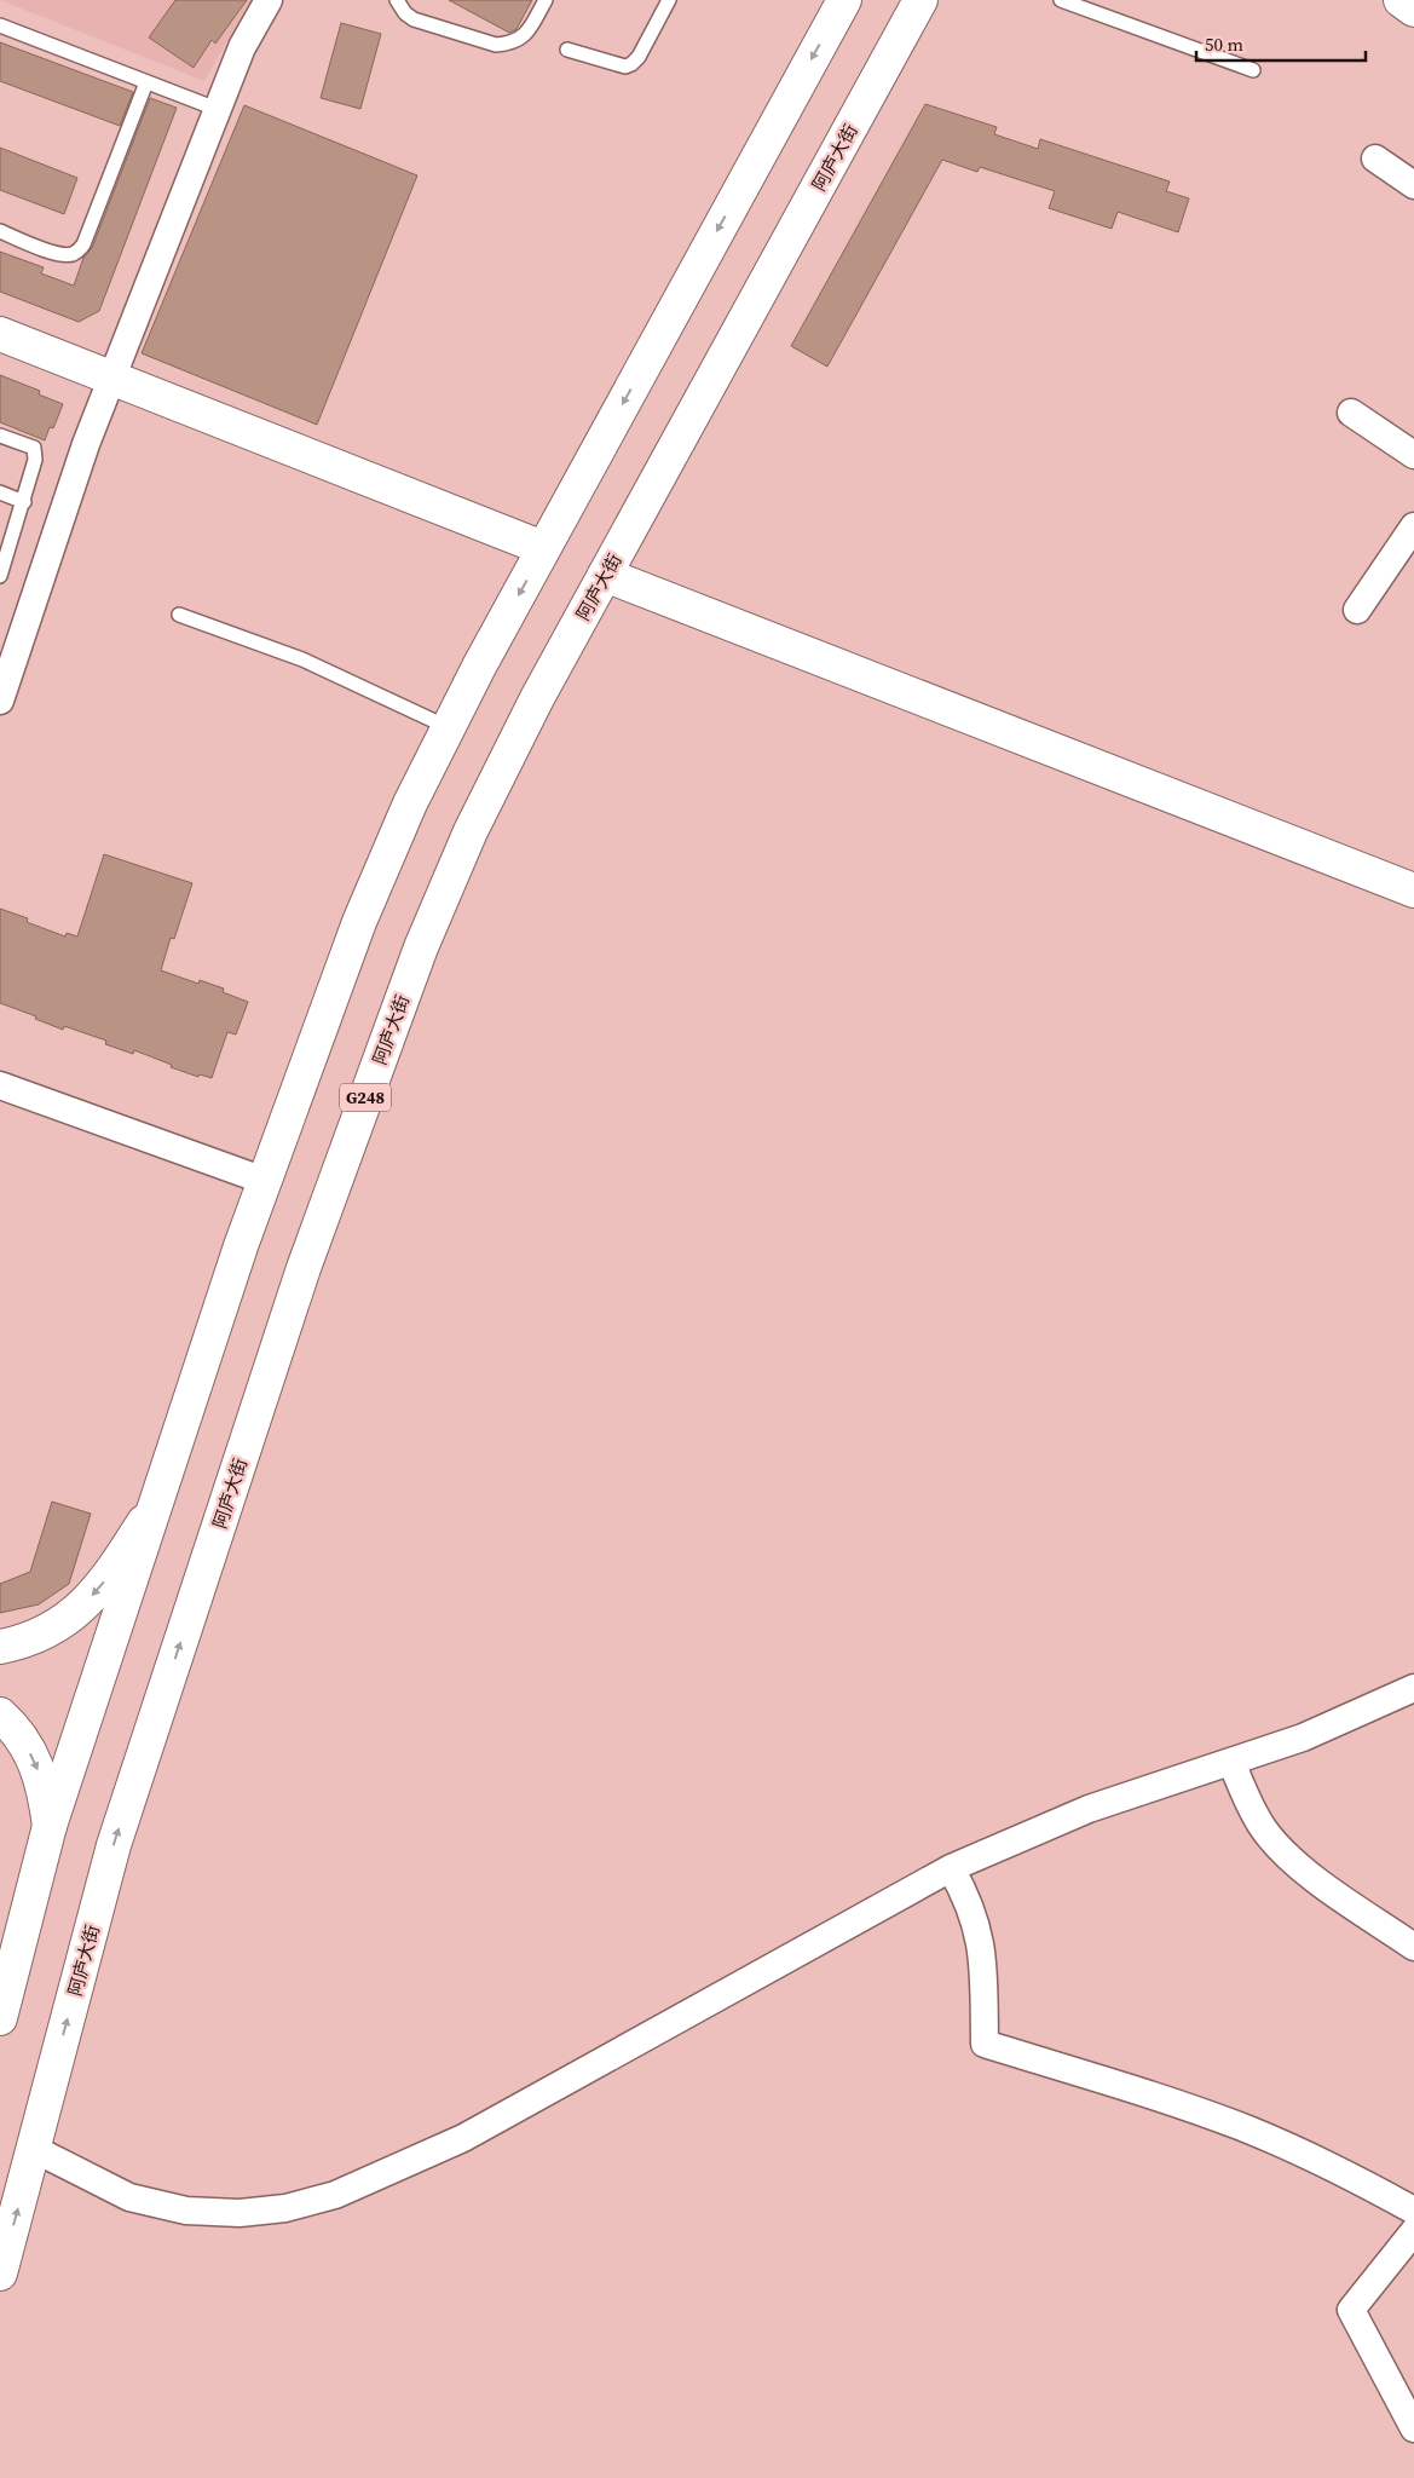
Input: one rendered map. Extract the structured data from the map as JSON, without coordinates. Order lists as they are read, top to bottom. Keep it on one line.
{"streets":{"main road":["阿庐大街","G248"]},"scale_bar":"50 m"}
